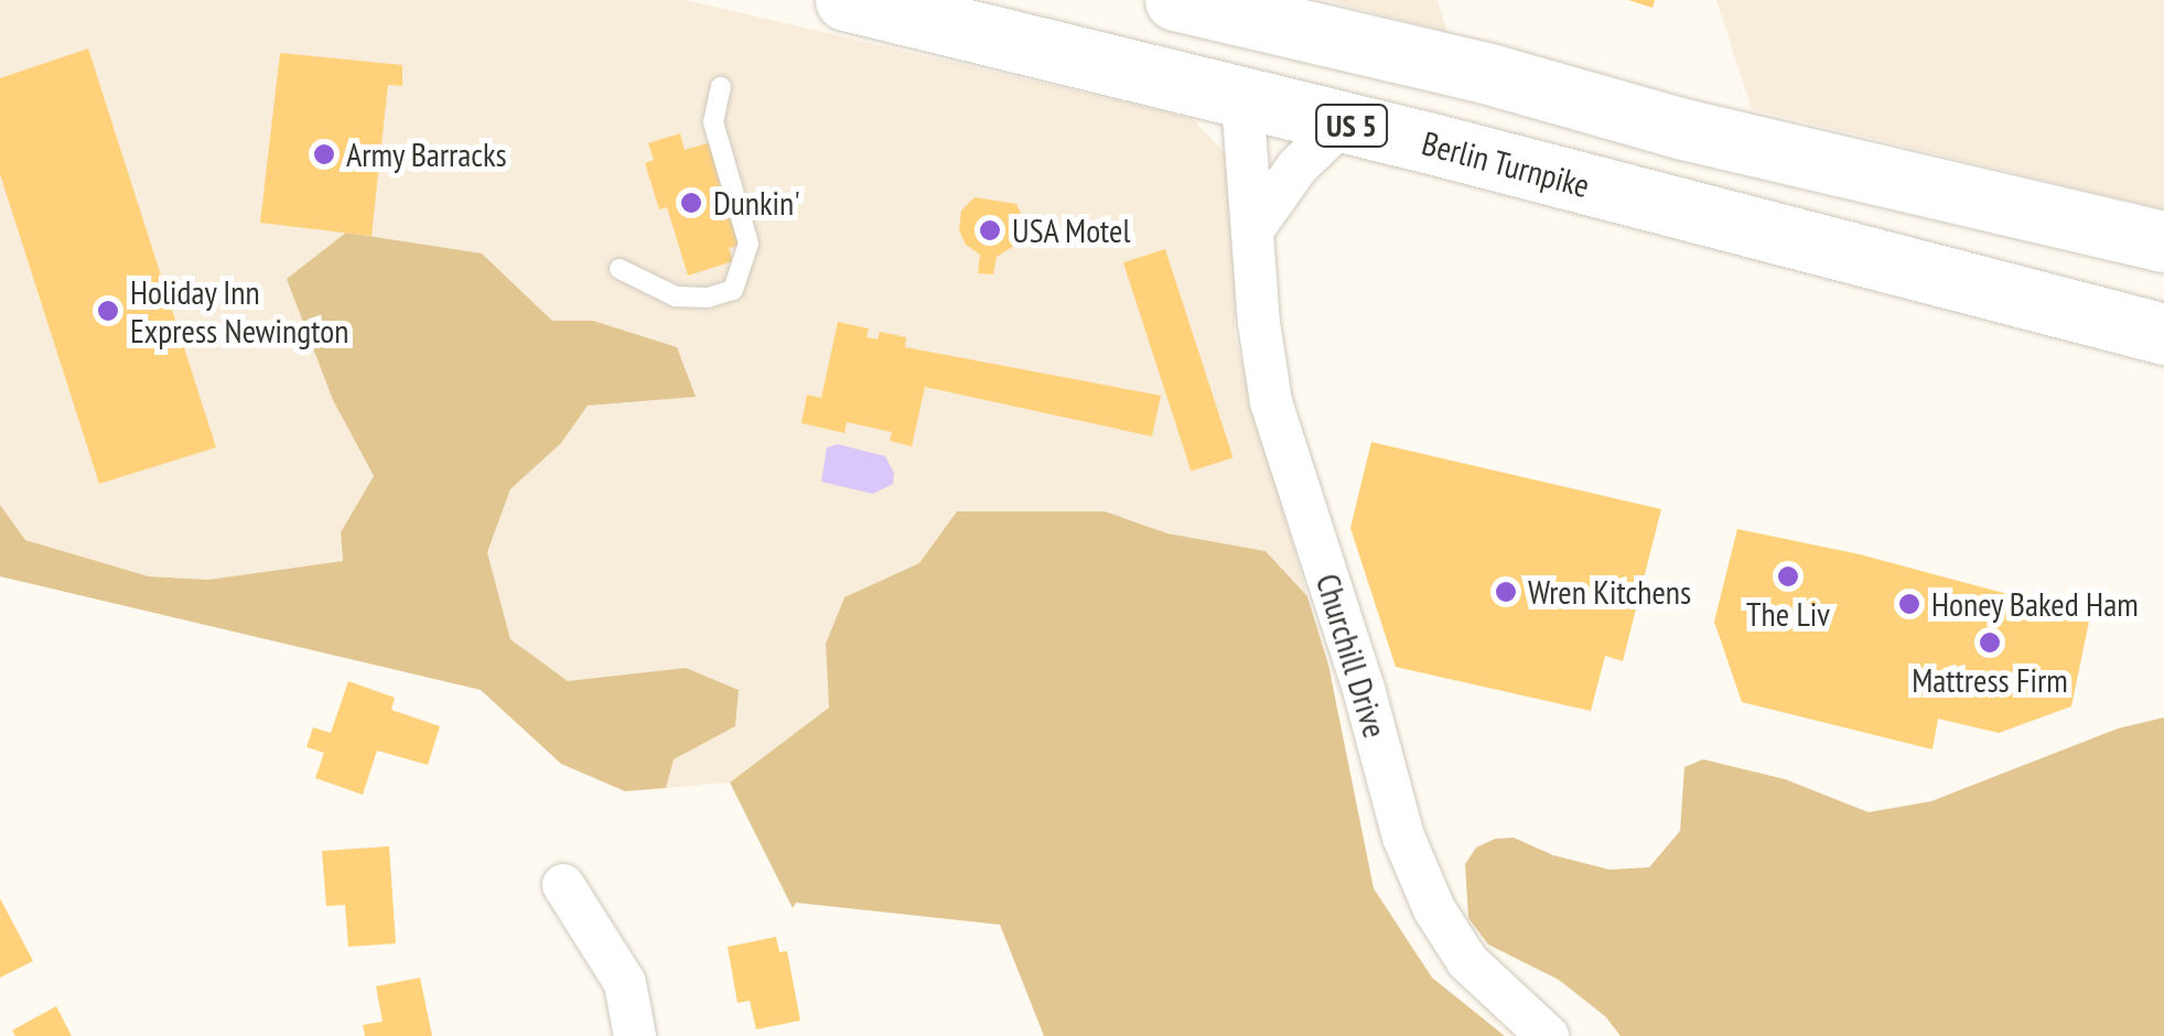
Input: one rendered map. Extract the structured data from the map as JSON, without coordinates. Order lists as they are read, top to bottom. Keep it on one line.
{"streets":{"highway":["US 5","Berlin Turnpike"],"street":["Churchill Drive"]},"crossings":[["Berlin Turnpike","Churchill Drive"]],"places":["Army Barracks","Dunkin'","USA Motel","Holiday Inn Express Newington","The Liv","Wren Kitchens","Honey Baked Ham","Mattress Firm"]}
